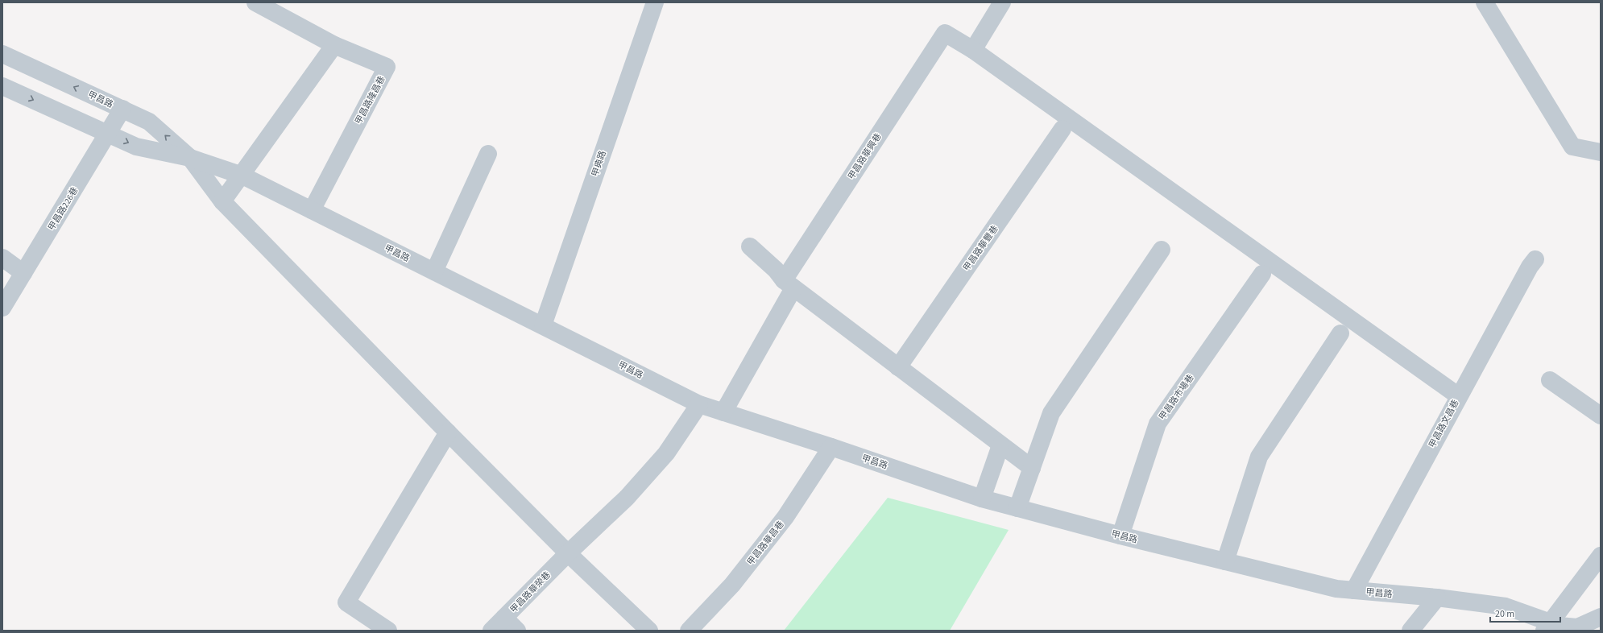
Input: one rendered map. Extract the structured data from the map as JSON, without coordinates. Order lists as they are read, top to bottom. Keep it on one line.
{"streets":{"street":["甲昌路","甲昌路隆昌巷","甲昌路華興巷","甲典路","甲昌路226巷","甲昌路華豐巷","甲昌路市場巷","甲昌路文昌巷","甲昌路華昌巷","甲昌路華榮巷"]},"crossings":[["甲昌路","甲昌路隆昌巷"],["甲昌路","甲昌路華興巷"],["甲昌路","甲典路"],["甲昌路","甲昌路226巷"],["甲昌路","甲昌路市場巷"],["甲昌路","甲昌路文昌巷"],["甲昌路","甲昌路華昌巷"],["甲昌路","甲昌路華榮巷"]],"scale_bar":"20 m"}
